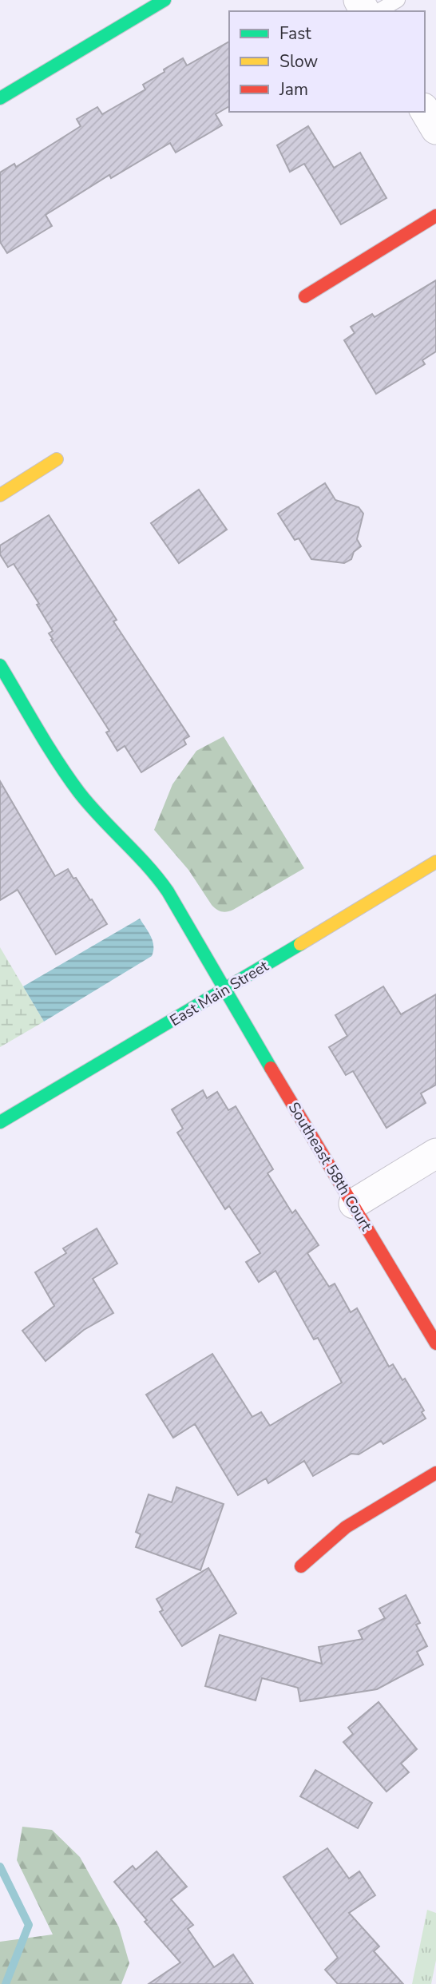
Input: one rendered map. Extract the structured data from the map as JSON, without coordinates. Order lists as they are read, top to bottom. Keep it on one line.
{"streets":{"street":["East Main Street","Southeast 58th Court"]},"crossings":[["East Main Street","Southeast 58th Court"]],"legend":["Fast","Slow","Jam"]}
